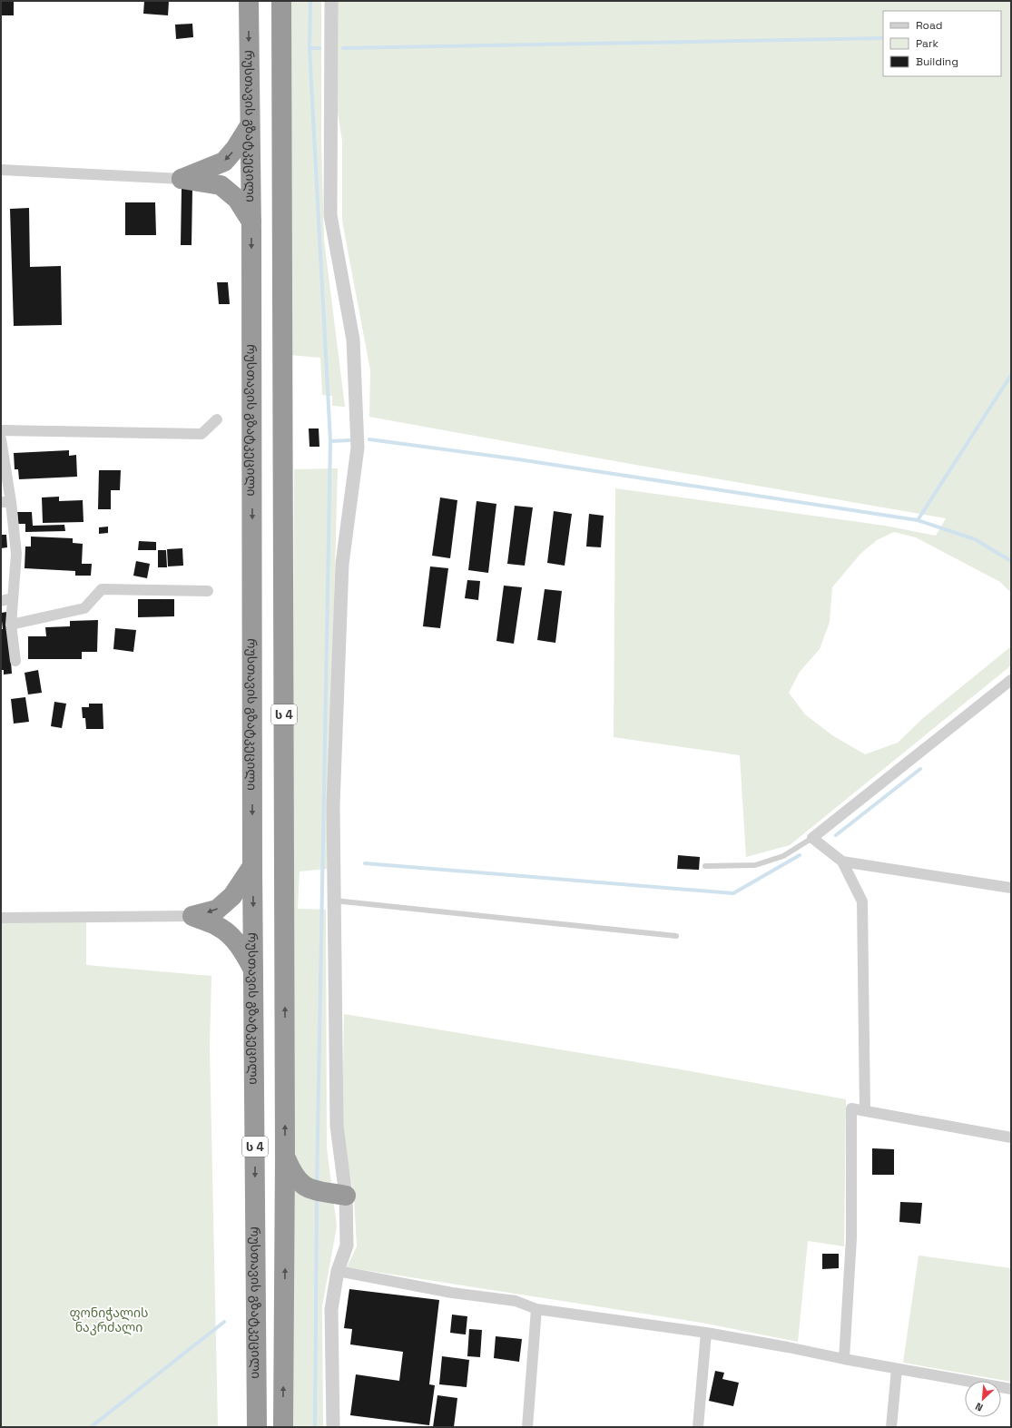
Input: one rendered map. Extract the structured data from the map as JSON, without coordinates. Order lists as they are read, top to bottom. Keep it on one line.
{"streets":{"highway":["რუსთავის გზატკეცილი","ს 4"]},"parks":["ფონიჭალის ნაკრძალი"],"legend":["Road","Park","Building"],"north":"bottom left"}
